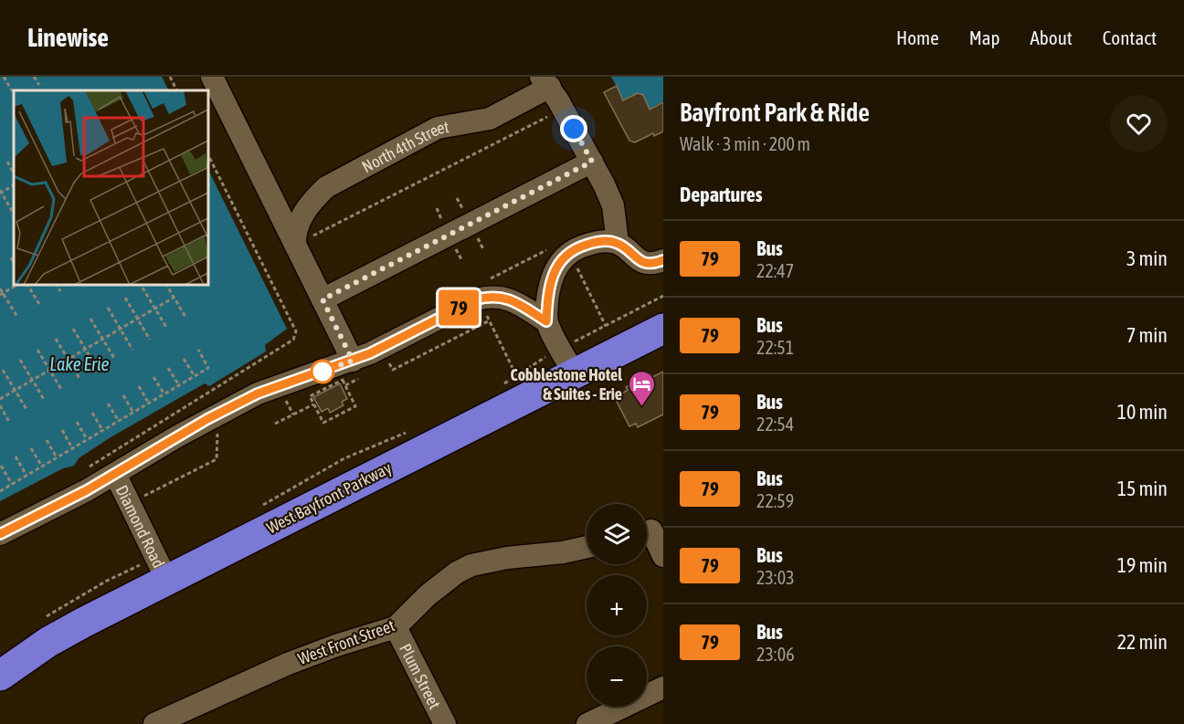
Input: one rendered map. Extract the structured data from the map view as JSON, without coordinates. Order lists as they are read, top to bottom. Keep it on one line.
{"streets":{"highway":["West Bayfront Parkway"],"street":["North 4th Street","Diamond Road","West Front Street","Plum Street"]},"crossings":[["West Bayfront Parkway","Diamond Road"],["West Front Street","Plum Street"]],"water":["Lake Erie"],"places":{"hotel":["Cobblestone Hotel & Suites - Erie"]},"lines":["bus line 79"],"page":{"header":"Linewise","nav":["Home","Map","About","Contact"],"on_map":"79","heading":[["Bayfront Park & Ride","Walk · 3 min · 200 m"],"Departures"],"list":[{"mark":"79","name":"Bus","note":"22:47","value":"3 min"},{"mark":"79","name":"Bus","note":"22:51","value":"7 min"},{"mark":"79","name":"Bus","note":"22:54","value":"10 min"},{"mark":"79","name":"Bus","note":"22:59","value":"15 min"},{"mark":"79","name":"Bus","note":"23:03","value":"19 min"},{"mark":"79","name":"Bus","note":"23:06","value":"22 min"}],"map_buttons":["+","−"]}}
